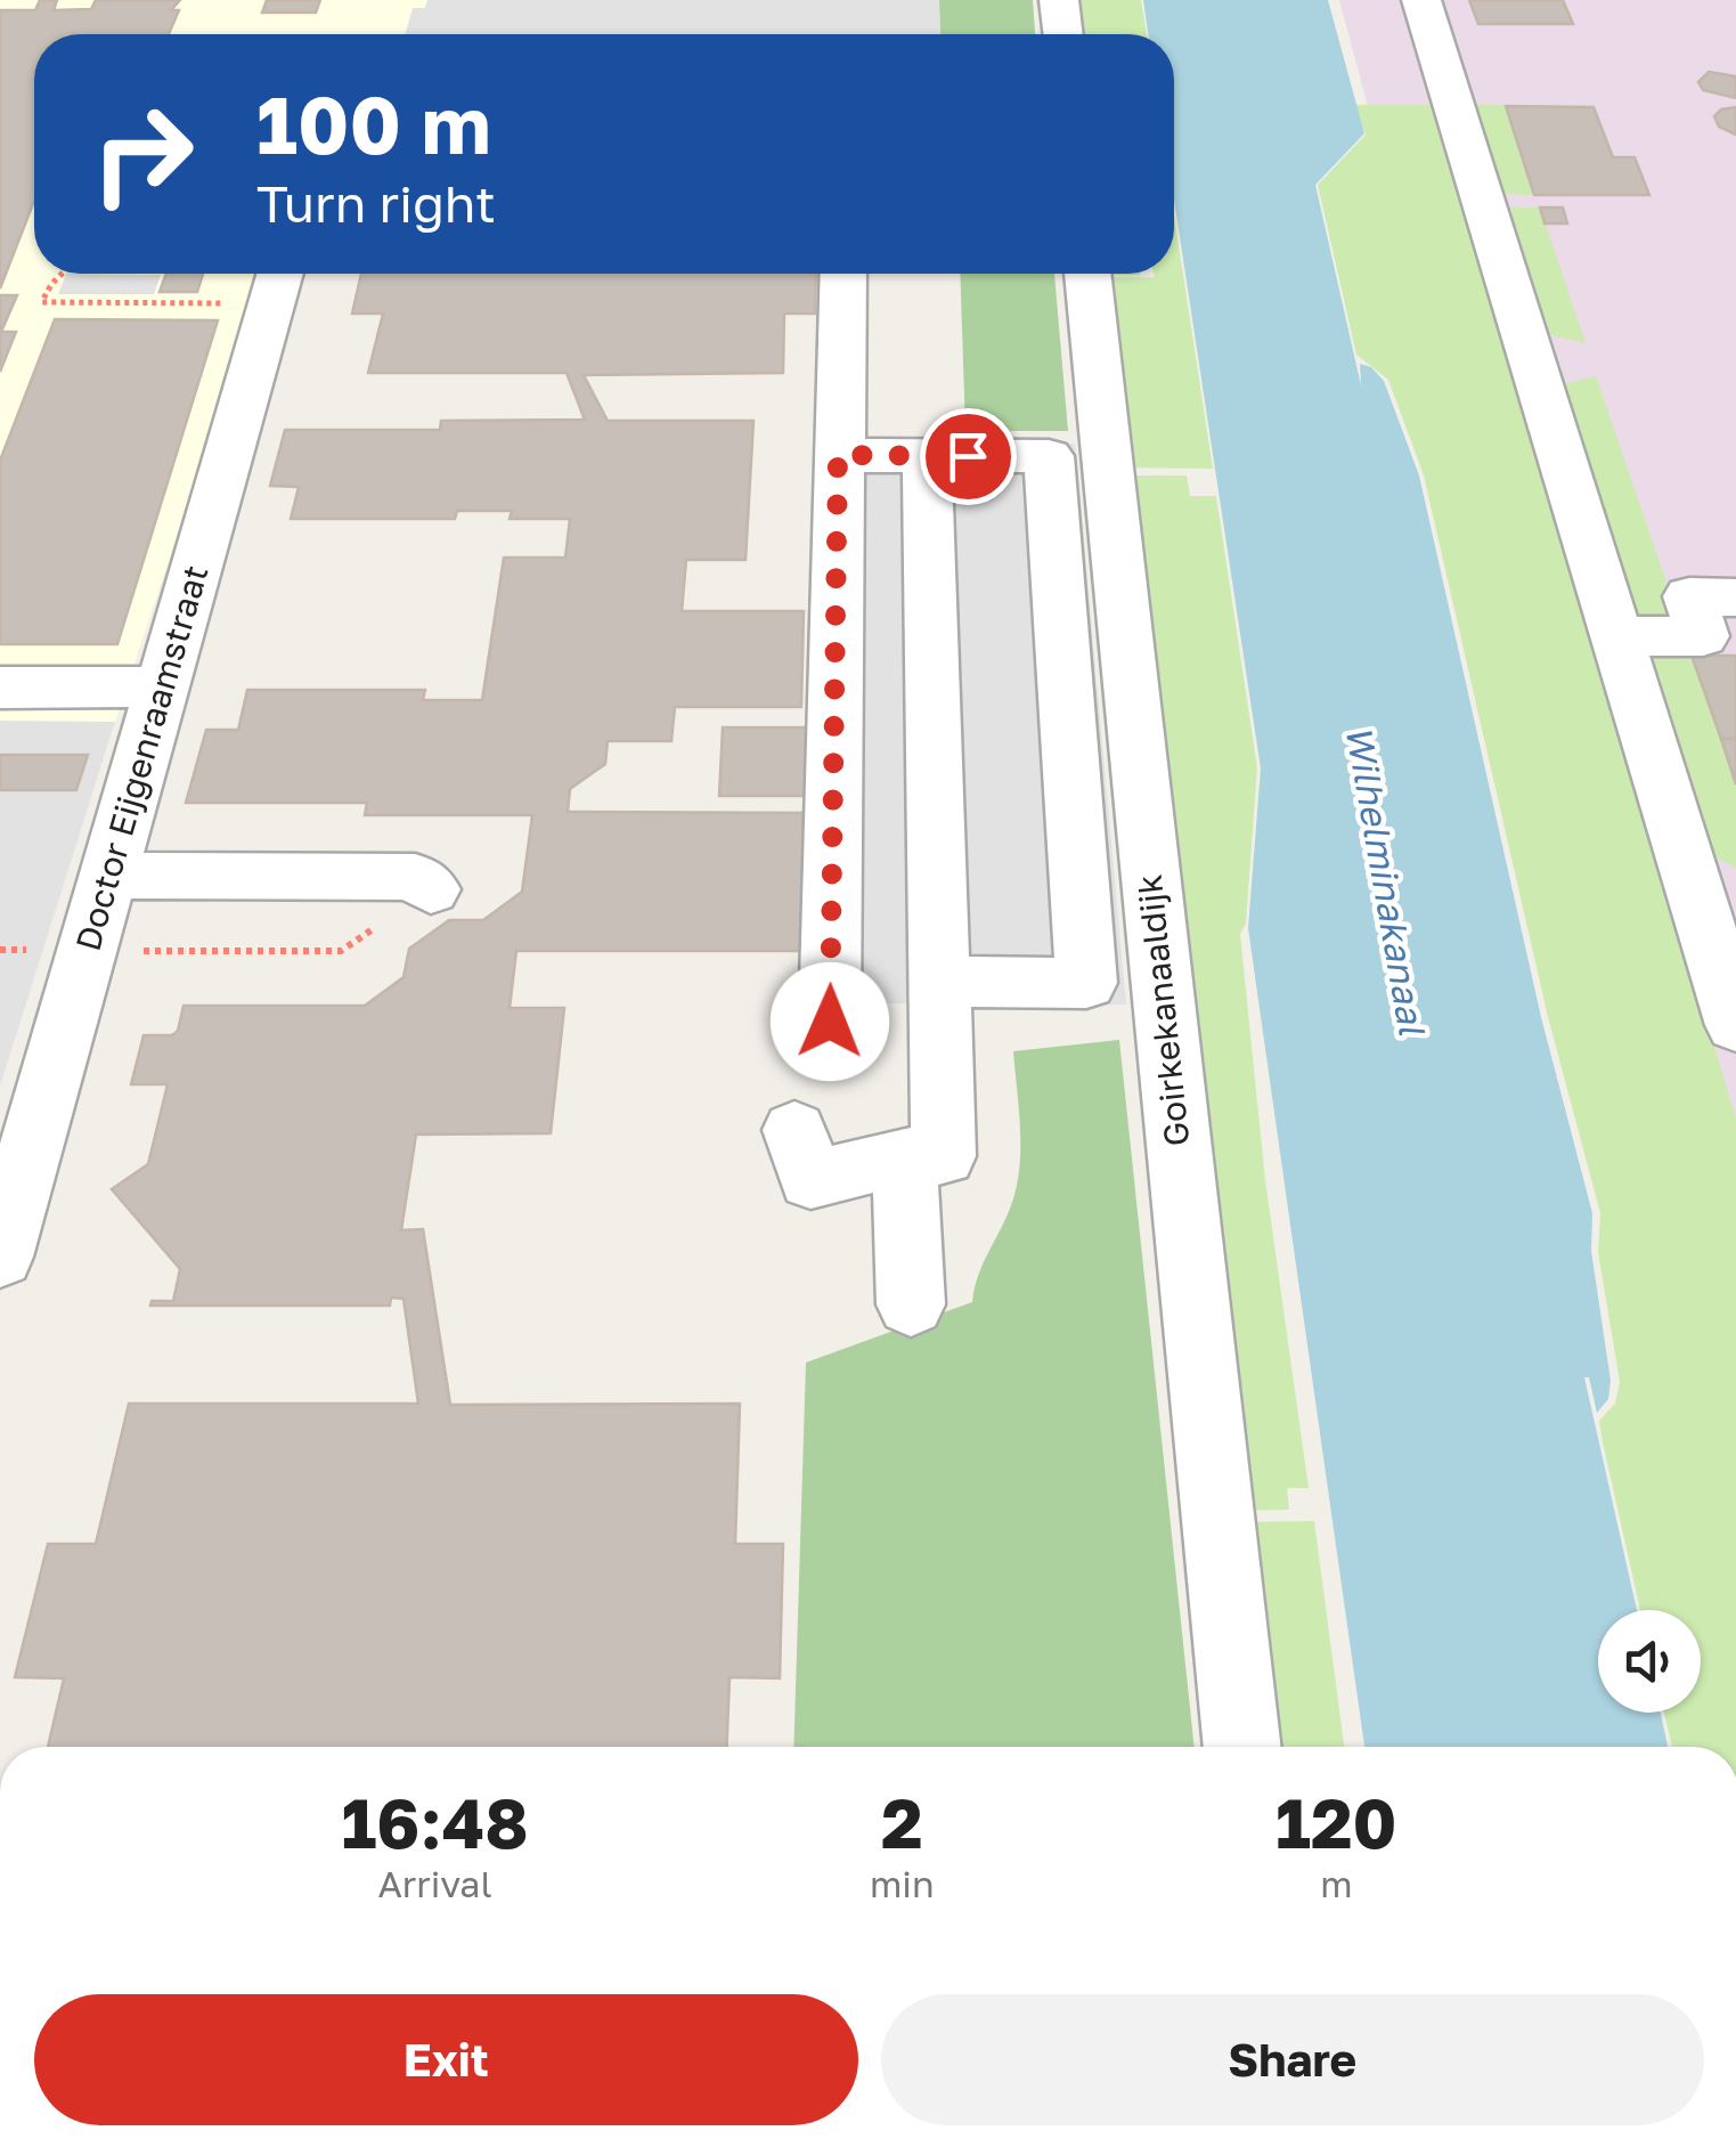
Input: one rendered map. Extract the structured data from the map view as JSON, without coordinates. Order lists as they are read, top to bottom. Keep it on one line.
{"streets":{"street":["Doctor Eijgenraamstraat","Goirkekanaaldijk"]},"water":["Wilhelminakanaal"],"page":{"turn":["100 m","Turn right"],"eta":["16:48","Arrival","2","min","120","m"],"buttons":["Exit","Share"]}}
